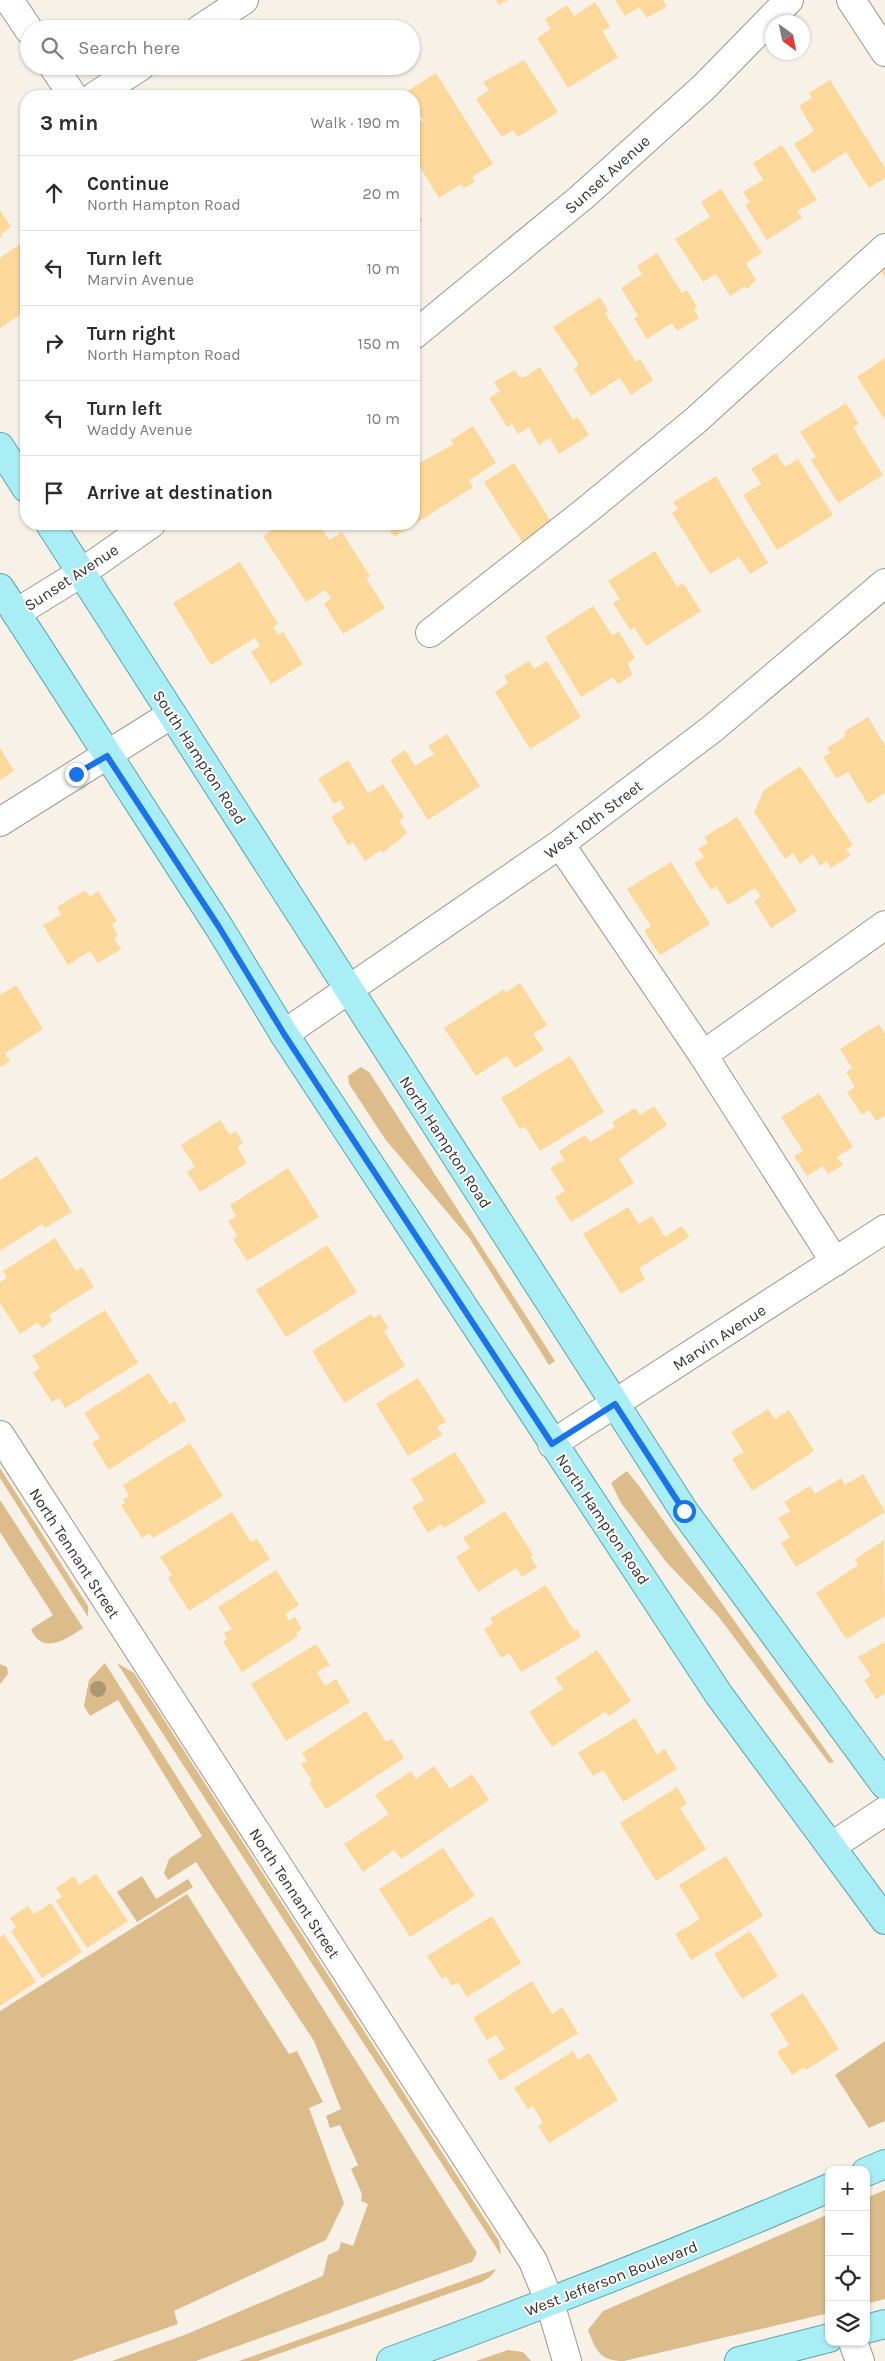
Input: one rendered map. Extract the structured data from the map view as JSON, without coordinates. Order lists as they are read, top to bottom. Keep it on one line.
{"streets":{"main road":["South Hampton Road","North Hampton Road","West Jefferson Boulevard"],"street":["Sunset Avenue","West 10th Street","Marvin Avenue","North Tennant Street"]},"crossings":[["Sunset Avenue","South Hampton Road"],["South Hampton Road","West 10th Street"],["South Hampton Road","North Hampton Road"],["West 10th Street","North Hampton Road"],["North Hampton Road","Marvin Avenue"],["North Tennant Street","West Jefferson Boulevard"]],"north":"bottom right","page":{"search":"Search here","heading":["3 min","Walk · 190 m"],"list":[["Continue","North Hampton Road","20 m"],["Turn left","Marvin Avenue","10 m"],["Turn right","North Hampton Road","150 m"],["Turn left","Waddy Avenue","10 m"],"Arrive at destination"],"map_buttons":["+","−"]}}
